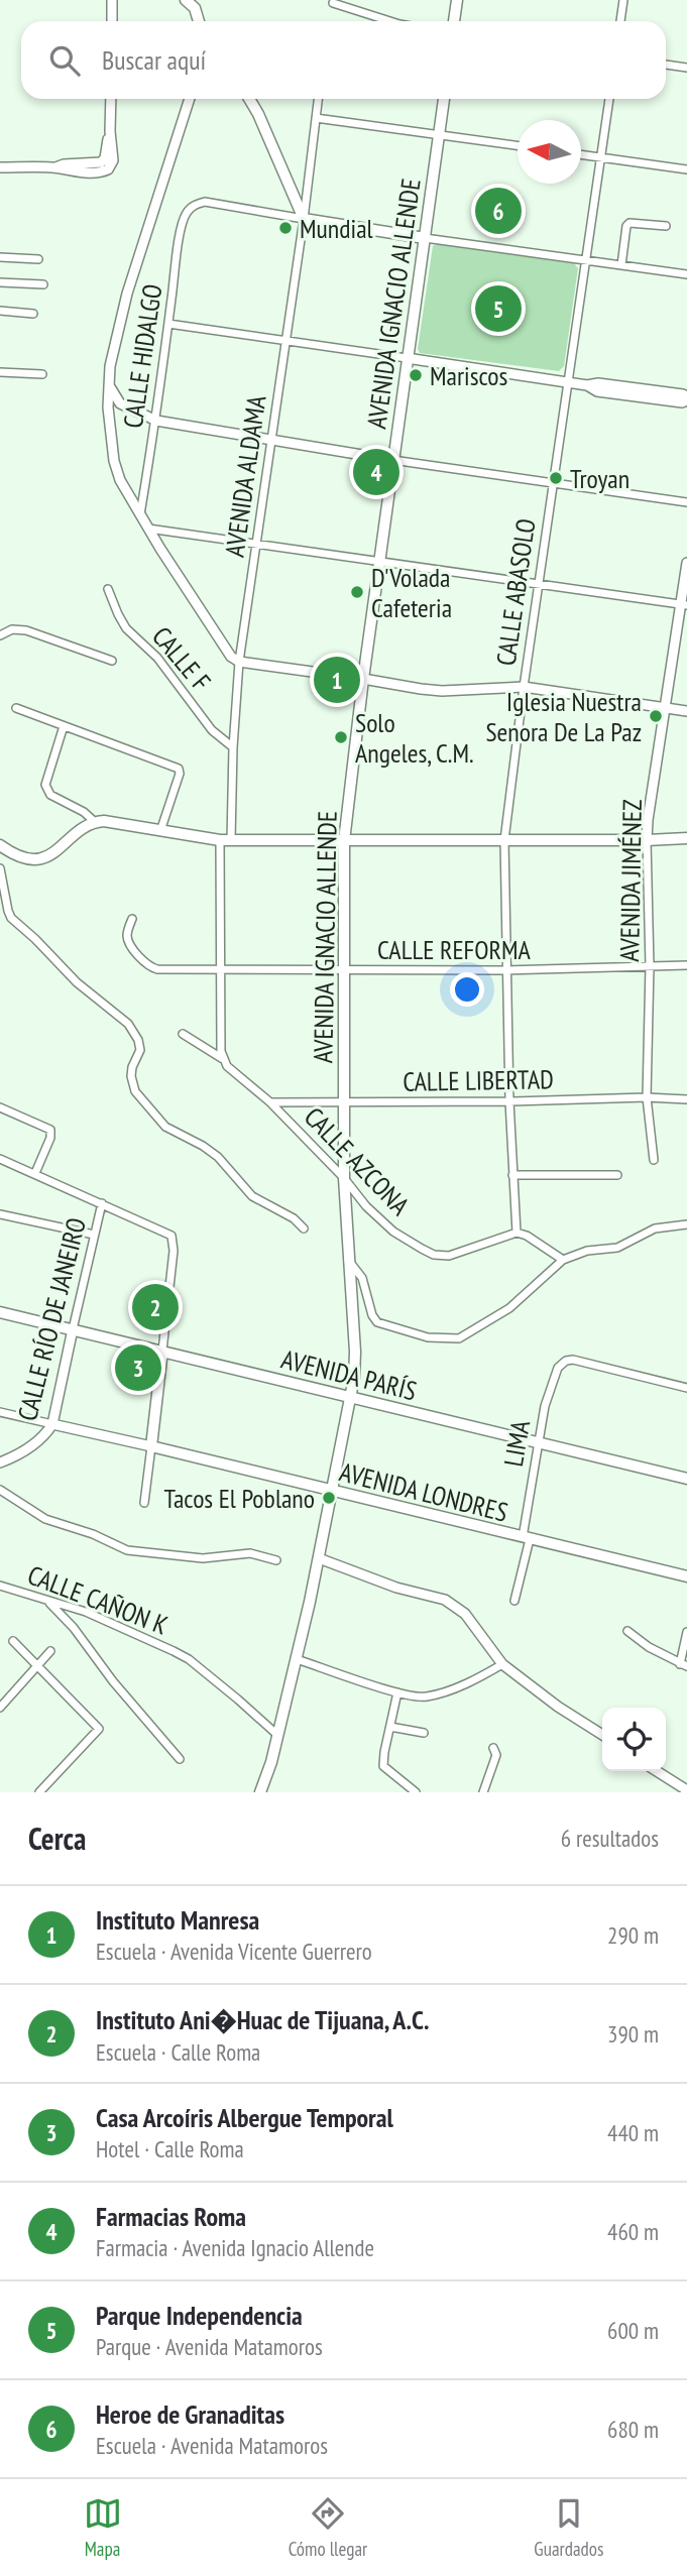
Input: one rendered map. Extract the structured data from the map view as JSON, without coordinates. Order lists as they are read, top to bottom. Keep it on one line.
{"streets":{"main road":["AVENIDA IGNACIO ALLENDE","AVENIDA PARÍS","AVENIDA LONDRES"],"street":["CALLE HIDALGO","AVENIDA ALDAMA","CALLE ABASOLO","CALLE F","AVENIDA JIMÉNEZ","CALLE REFORMA","CALLE LIBERTAD","CALLE AZCONA","CALLE RÍO DE JANEIRO","LIMA","CALLE CAÑON K"]},"crossings":[["AVENIDA IGNACIO ALLENDE","CALLE REFORMA"],["AVENIDA IGNACIO ALLENDE","CALLE LIBERTAD"],["AVENIDA IGNACIO ALLENDE","CALLE AZCONA"],["AVENIDA IGNACIO ALLENDE","AVENIDA PARÍS"],["AVENIDA IGNACIO ALLENDE","AVENIDA LONDRES"],["AVENIDA IGNACIO ALLENDE","CALLE CAÑON K"],["CALLE HIDALGO","AVENIDA ALDAMA"],["AVENIDA ALDAMA","CALLE F"],["AVENIDA ALDAMA","CALLE REFORMA"],["AVENIDA ALDAMA","CALLE AZCONA"],["CALLE ABASOLO","CALLE REFORMA"],["CALLE ABASOLO","CALLE LIBERTAD"],["CALLE ABASOLO","CALLE AZCONA"],["AVENIDA JIMÉNEZ","CALLE REFORMA"],["AVENIDA JIMÉNEZ","CALLE LIBERTAD"],["CALLE LIBERTAD","CALLE AZCONA"],["CALLE RÍO DE JANEIRO","AVENIDA PARÍS"],["AVENIDA PARÍS","LIMA"],["LIMA","AVENIDA LONDRES"]],"places":["Mundial","Mariscos","Troyan","D'Volada Cafeteria","Iglesia Nuestra Senora De La Paz","Solo Angeles, C.M.","Tacos El Poblano"],"north":"left","page":{"search":"Buscar aquí","pins":["6","5","4","1","2","3"],"heading":["Cerca","6 resultados"],"list":[{"mark":"1","name":"Instituto Manresa","note":"Escuela · Avenida Vicente Guerrero","value":"290 m"},{"mark":"2","name":"Instituto Ani�Huac de Tijuana, A.C.","note":"Escuela · Calle Roma","value":"390 m"},{"mark":"3","name":"Casa Arcoíris Albergue Temporal","note":"Hotel · Calle Roma","value":"440 m"},{"mark":"4","name":"Farmacias Roma","note":"Farmacia · Avenida Ignacio Allende","value":"460 m"},{"mark":"5","name":"Parque Independencia","note":"Parque · Avenida Matamoros","value":"600 m"},{"mark":"6","name":"Heroe de Granaditas","note":"Escuela · Avenida Matamoros","value":"680 m"}],"nav":["Mapa","Cómo llegar","Guardados"]}}
